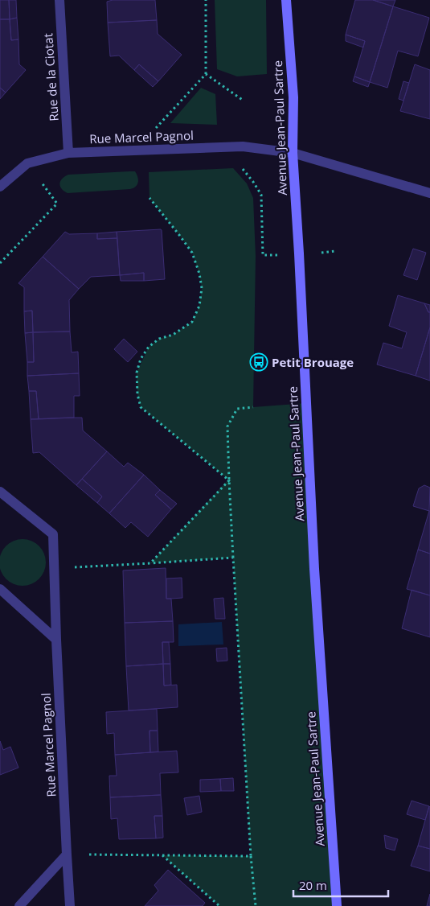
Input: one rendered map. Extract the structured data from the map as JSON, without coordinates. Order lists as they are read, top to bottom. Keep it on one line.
{"streets":{"main road":["Avenue Jean-Paul Sartre"],"street":["Rue de la Ciotat","Rue Marcel Pagnol"]},"crossings":[["Rue de la Ciotat","Rue Marcel Pagnol"],["Avenue Jean-Paul Sartre","Rue Marcel Pagnol"]],"places":{"bus stop":["Petit Brouage"]},"scale_bar":"20 m"}
